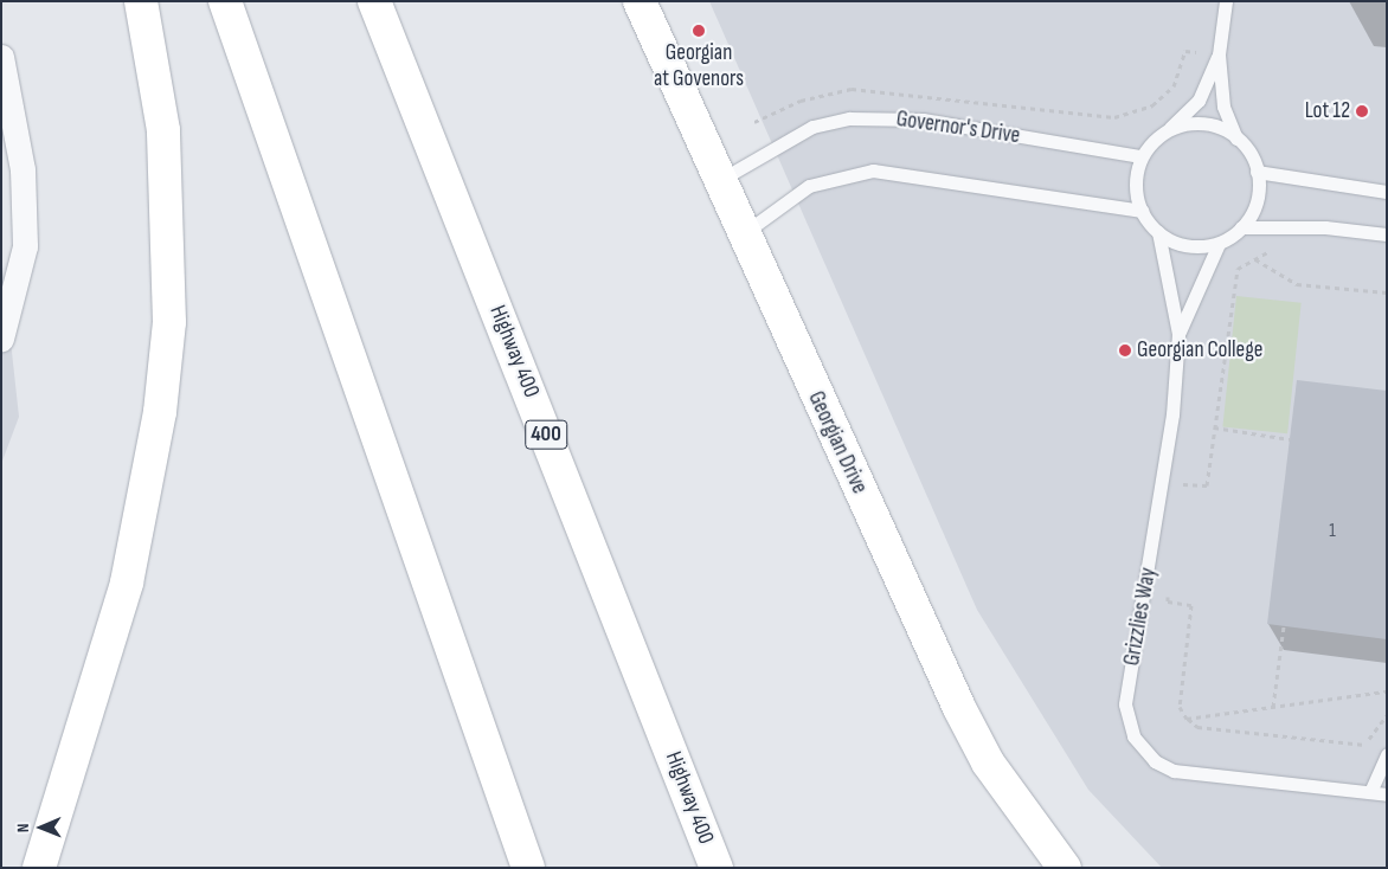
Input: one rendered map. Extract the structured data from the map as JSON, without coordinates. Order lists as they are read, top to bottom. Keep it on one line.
{"streets":{"main road":["Highway 400","400","Georgian Drive"],"lane":["Governor's Drive","Grizzlies Way"]},"crossings":[["Governor's Drive","Georgian Drive"],["Governor's Drive","Grizzlies Way"]],"places":["Georgian at Govenors","Lot 12","Georgian College"],"house_numbers":["1"],"north":"left"}
